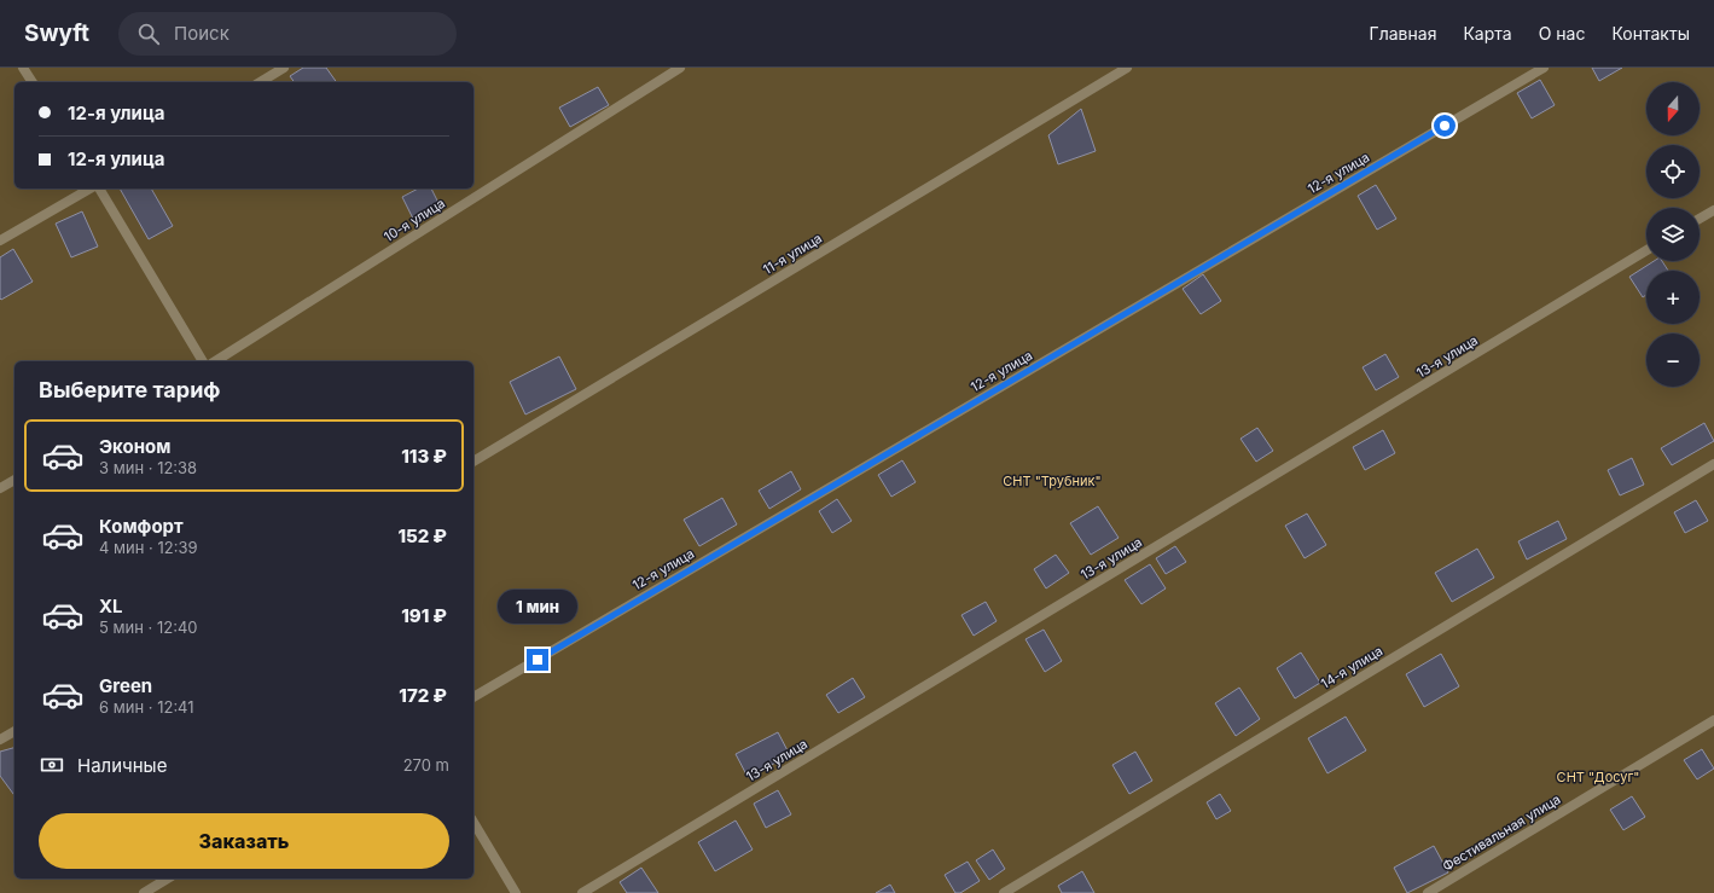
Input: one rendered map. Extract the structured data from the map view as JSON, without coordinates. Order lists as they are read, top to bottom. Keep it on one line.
{"streets":{"lane":["12-я улица","10-я улица","11-я улица","13-я улица","14-я улица","Фестивальная улица"]},"parks":["СНТ \"Трубник\"","СНТ \"Досуг\""],"north":"bottom","page":{"header":"Swyft","search":"Поиск","nav":["Главная","Карта","О нас","Контакты"],"map_buttons":["+","−"],"banner":["12-я улица","12-я улица"],"heading":"Выберите тариф","list":[{"name":"Эконом","note":"3 мин · 12:38","value":"113 ₽"},{"name":"Комфорт","note":"4 мин · 12:39","value":"152 ₽"},{"name":"XL","note":"5 мин · 12:40","value":"191 ₽"},{"name":"Green","note":"6 мин · 12:41","value":"172 ₽"}],"bubble":"1 мин","pay":["Наличные","270 m"],"buttons":"Заказать"}}
